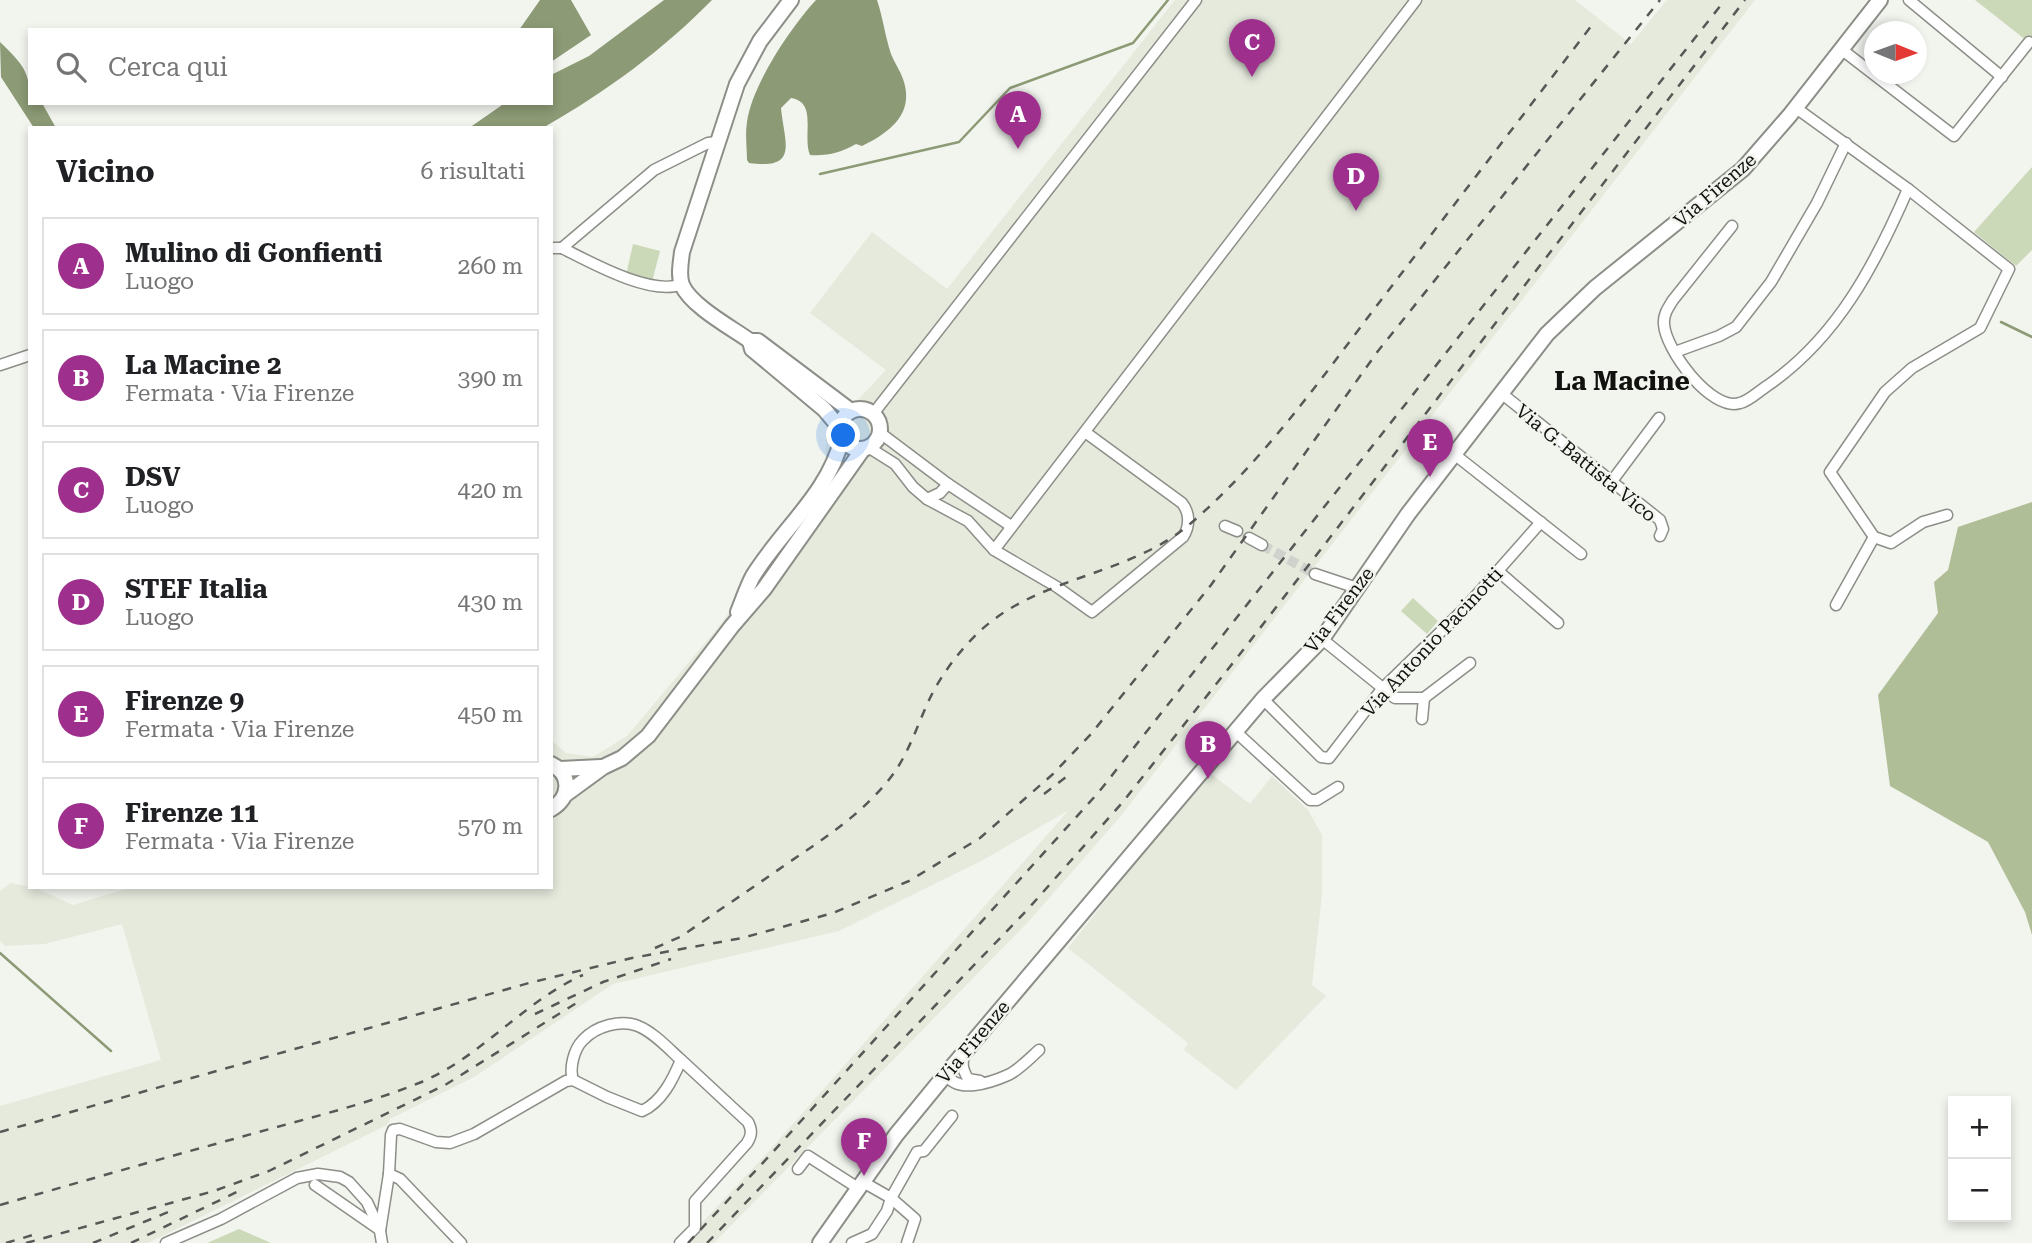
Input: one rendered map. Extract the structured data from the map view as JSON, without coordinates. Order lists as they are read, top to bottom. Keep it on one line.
{"streets":{"main road":["Via Firenze"],"street":["Via G. Battista Vico","Via Antonio Pacinotti"]},"crossings":[["Via Firenze","Via G. Battista Vico"],["Via Firenze","Via Antonio Pacinotti"]],"districts":["La Macine"],"north":"right","page":{"pins":["C","A","D","E","B","F"],"search":"Cerca qui","heading":["Vicino","6 risultati"],"list":[{"mark":"A","name":"Mulino di Gonfienti","note":"Luogo","value":"260 m"},{"mark":"B","name":"La Macine 2","note":"Fermata · Via Firenze","value":"390 m"},{"mark":"C","name":"DSV","note":"Luogo","value":"420 m"},{"mark":"D","name":"STEF Italia","note":"Luogo","value":"430 m"},{"mark":"E","name":"Firenze 9","note":"Fermata · Via Firenze","value":"450 m"},{"mark":"F","name":"Firenze 11","note":"Fermata · Via Firenze","value":"570 m"}],"map_buttons":["+","−"]}}
